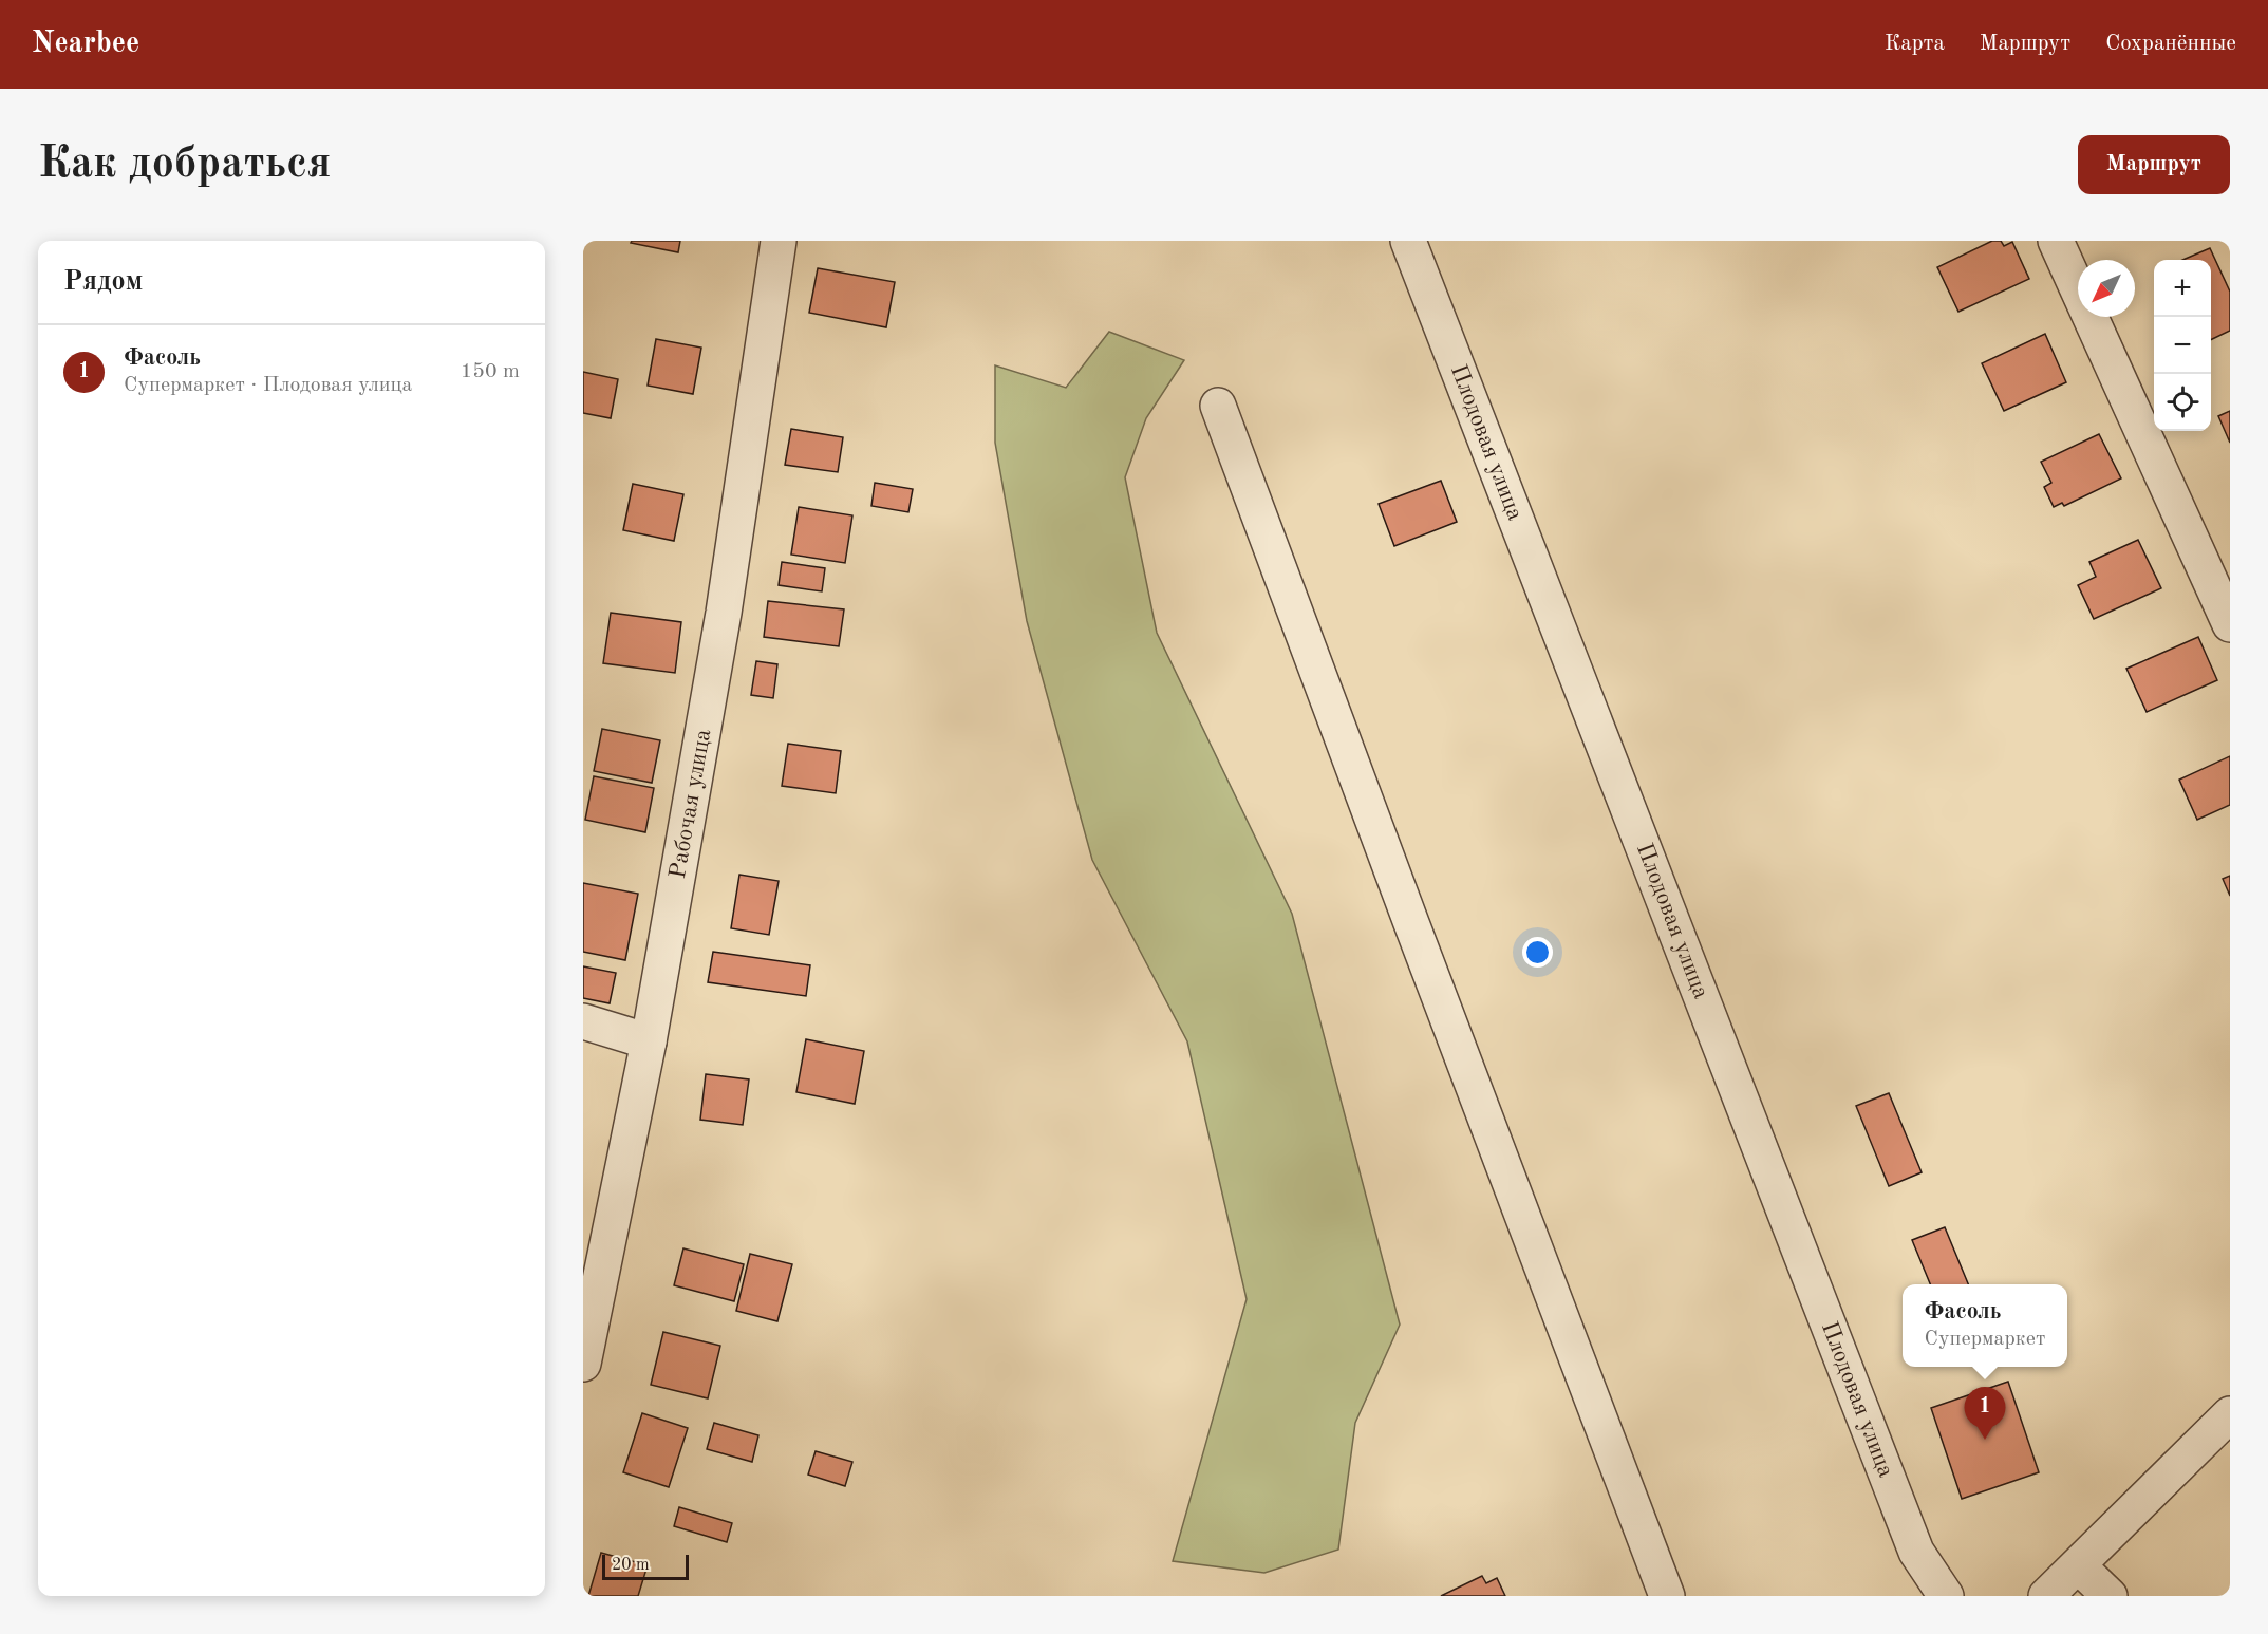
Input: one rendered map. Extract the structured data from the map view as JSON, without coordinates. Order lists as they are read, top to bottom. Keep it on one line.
{"streets":{"street":["Плодовая улица","Рабочая улица"]},"scale_bar":"20 m","north":"bottom left","page":{"header":"Nearbee","nav":["Карта","Маршрут","Сохранённые"],"buttons":"Маршрут","title":"Как добраться","heading":"Рядом","map_buttons":["+","−"],"list":[{"mark":"1","name":"Фасоль","note":"Супермаркет · Плодовая улица","value":"150 m"}],"popup":["Фасоль","Супермаркет"],"pins":"1","scale":"20 m"}}
